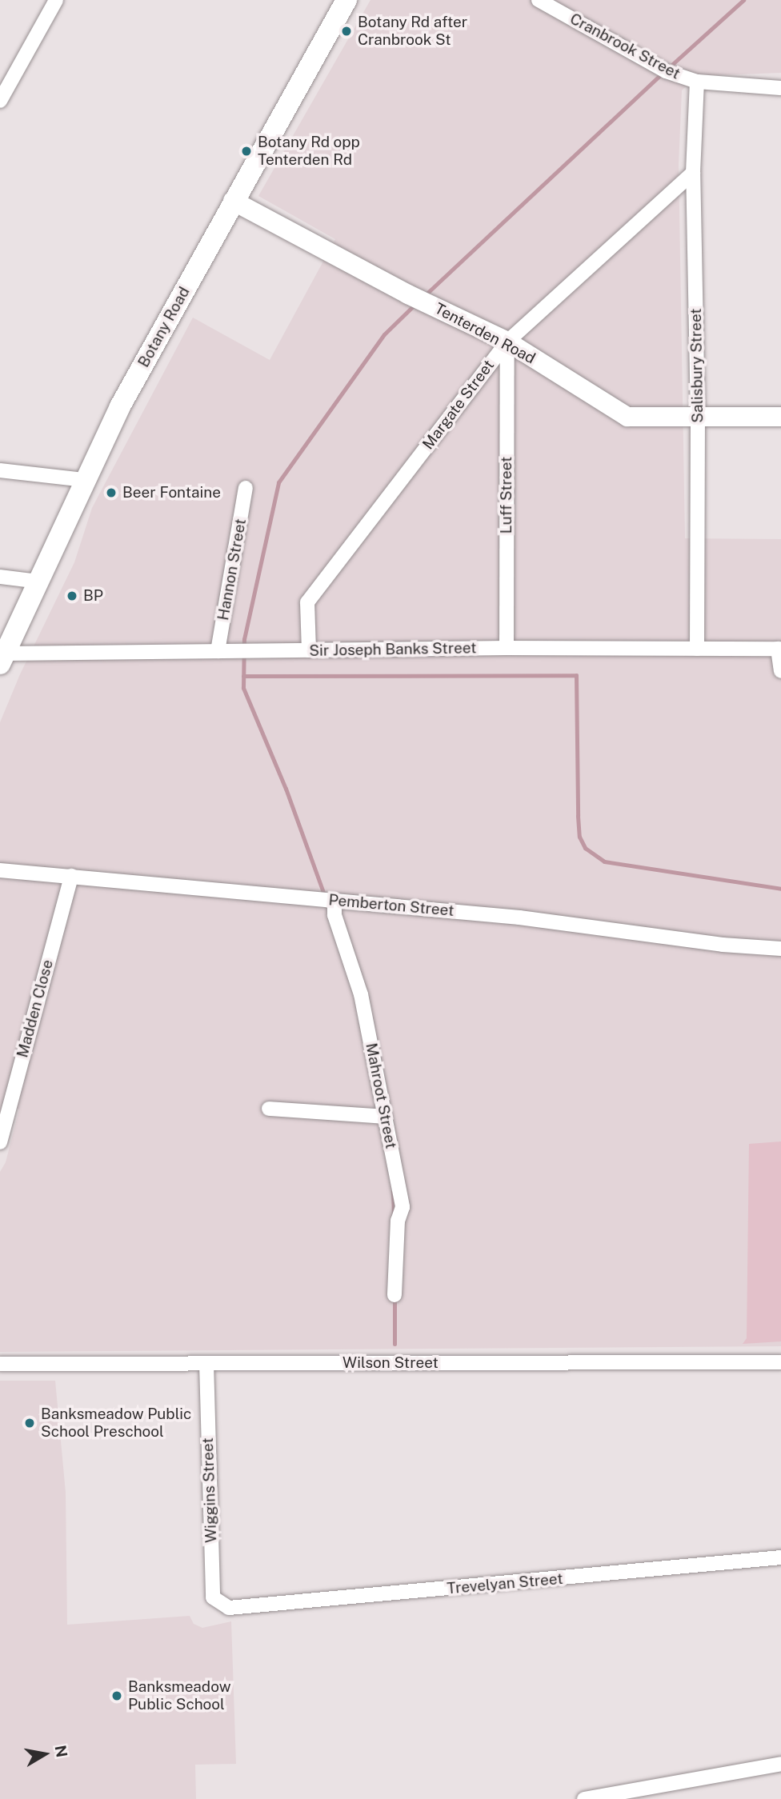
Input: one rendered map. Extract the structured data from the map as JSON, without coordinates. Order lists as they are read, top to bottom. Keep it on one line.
{"streets":{"main road":["Botany Road"],"street":["Cranbrook Street","Tenterden Road","Salisbury Street","Margate Street","Luff Street","Hannon Street","Sir Joseph Banks Street","Pemberton Street","Madden Close","Mahroot Street","Wilson Street","Wiggins Street","Trevelyan Street"]},"crossings":[["Cranbrook Street","Salisbury Street"],["Botany Road","Tenterden Road"],["Botany Road","Sir Joseph Banks Street"],["Tenterden Road","Salisbury Street"],["Tenterden Road","Margate Street"],["Tenterden Road","Luff Street"],["Salisbury Street","Margate Street"],["Salisbury Street","Sir Joseph Banks Street"],["Margate Street","Luff Street"],["Margate Street","Sir Joseph Banks Street"],["Luff Street","Sir Joseph Banks Street"],["Hannon Street","Sir Joseph Banks Street"],["Pemberton Street","Madden Close"],["Pemberton Street","Mahroot Street"],["Wilson Street","Wiggins Street"],["Wiggins Street","Trevelyan Street"]],"places":["Botany Rd after Cranbrook St","Botany Rd opp Tenterden Rd","Beer Fontaine","BP","Banksmeadow Public School Preschool","Banksmeadow Public School"],"north":"right"}
